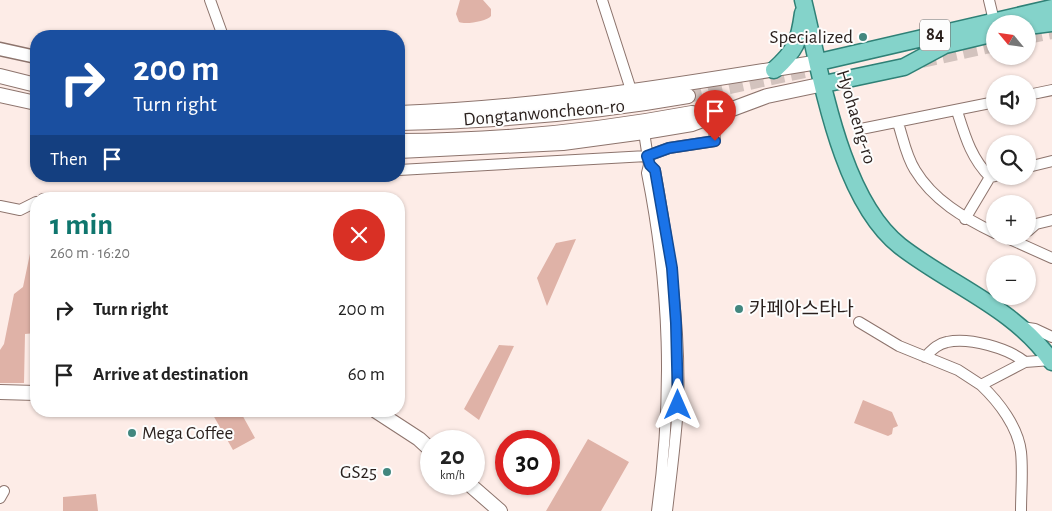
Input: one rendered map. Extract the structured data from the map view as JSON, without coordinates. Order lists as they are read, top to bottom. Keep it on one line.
{"streets":{"main road":["84","Dongtanwoncheon-ro","Hyohaeng-ro"]},"crossings":[["84","Hyohaeng-ro"]],"places":["Specialized","카페아스타나","Mega Coffee","GS25"],"north":"top left","page":{"map_buttons":["+","−"],"turn":["200 m","Turn right"],"then":"Then","heading":["1 min","260 m · 16:20"],"list":[{"name":"Turn right","value":"200 m"},{"name":"Arrive at destination","value":"60 m"}],"speed":"20 km/h","limit":"30"}}
